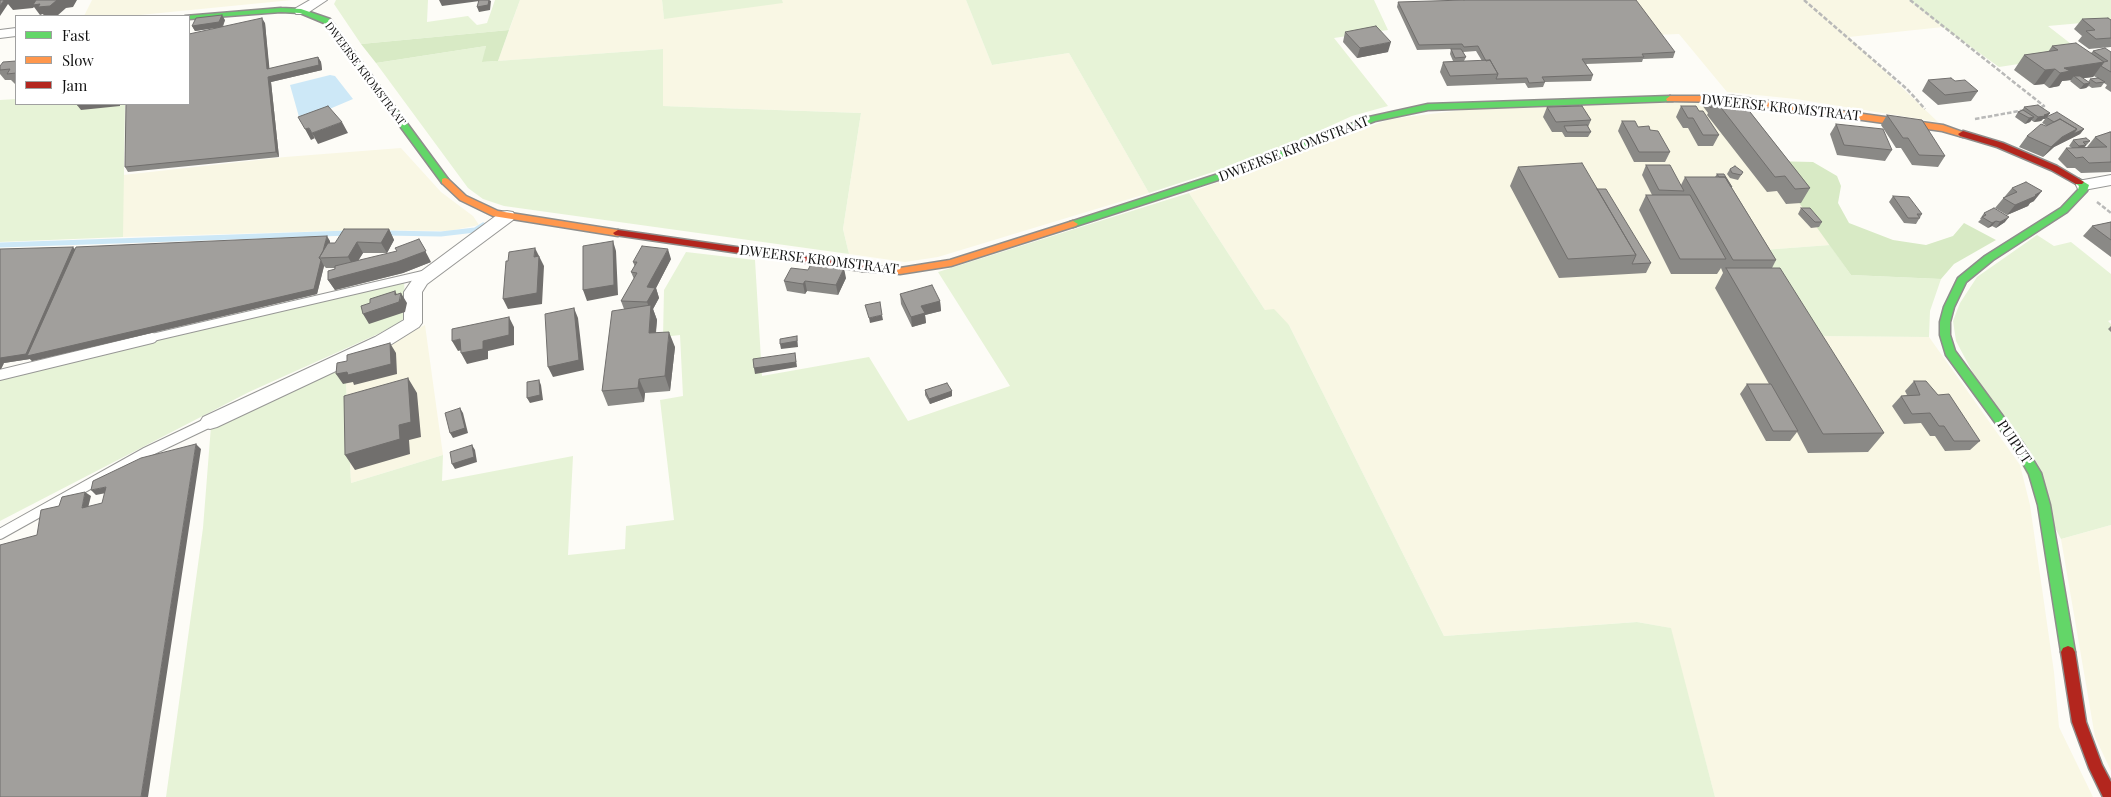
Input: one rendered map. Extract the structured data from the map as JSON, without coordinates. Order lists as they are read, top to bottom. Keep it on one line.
{"streets":{"street":["DWEERSE KROMSTRAAT","PUIPUT"]},"crossings":[["DWEERSE KROMSTRAAT","PUIPUT"]],"legend":["Fast","Slow","Jam"]}
